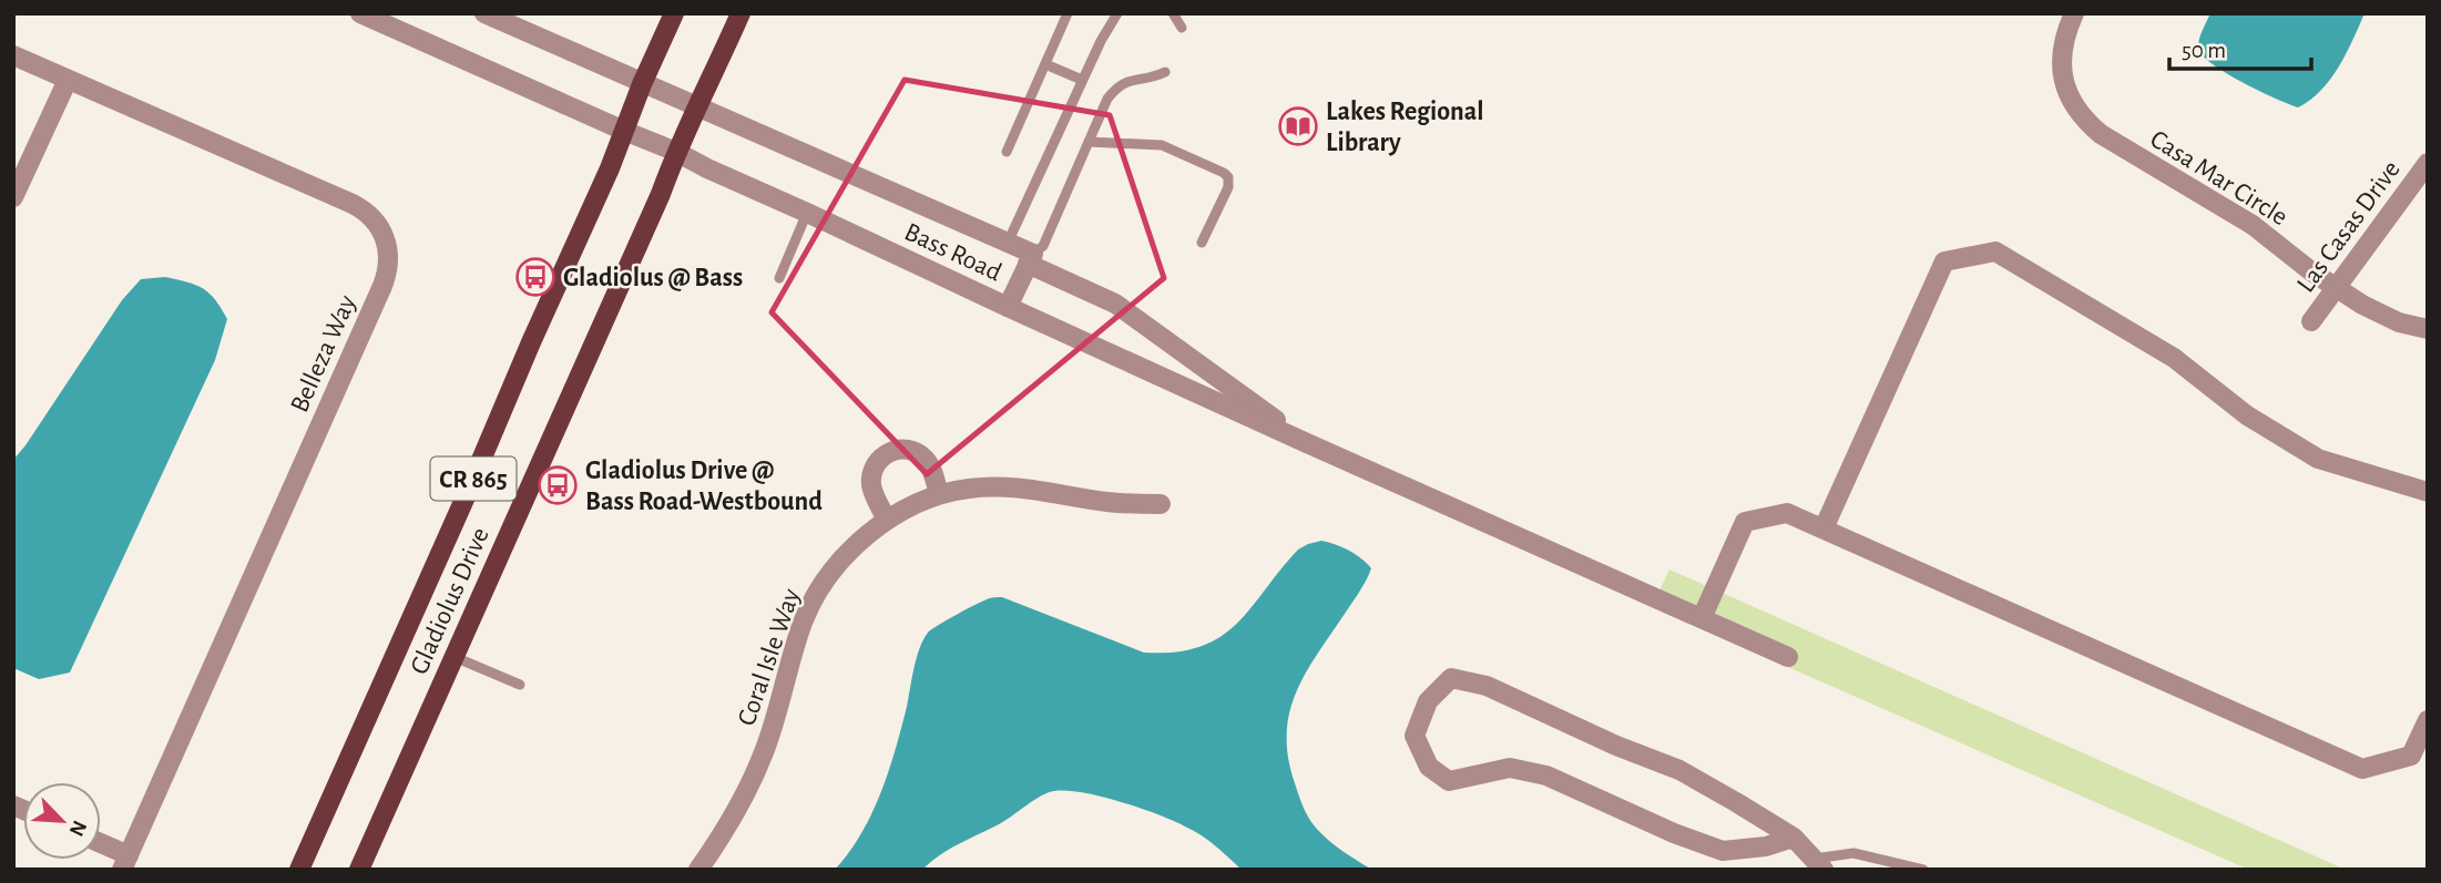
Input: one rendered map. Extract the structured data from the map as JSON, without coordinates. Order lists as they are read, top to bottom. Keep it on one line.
{"streets":{"main road":["CR 865","Gladiolus Drive"],"street":["Casa Mar Circle","Las Casas Drive","Bass Road","Belleza Way","Coral Isle Way"]},"crossings":[["Casa Mar Circle","Las Casas Drive"],["Bass Road","Gladiolus Drive"]],"places":{"library":["Lakes Regional Library"],"bus stop":["Gladiolus @ Bass","Gladiolus Drive @ Bass Road-Westbound"]},"scale_bar":"50 m","north":"bottom right"}
